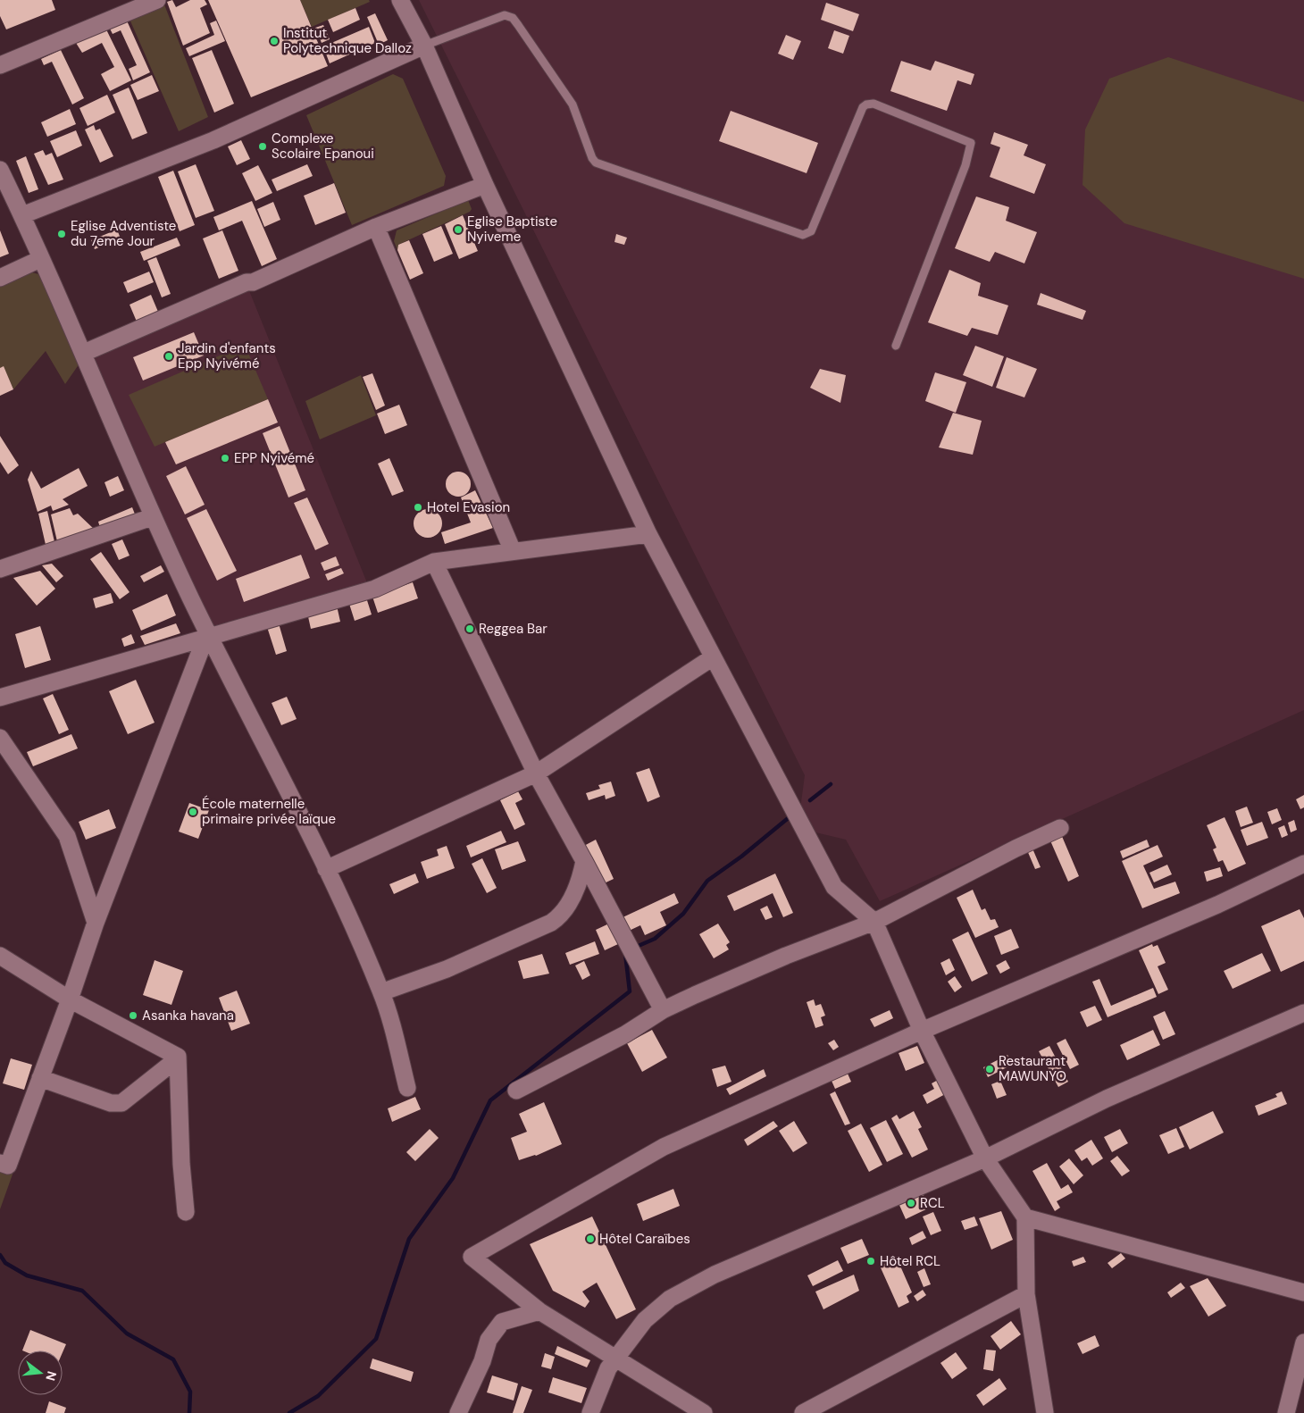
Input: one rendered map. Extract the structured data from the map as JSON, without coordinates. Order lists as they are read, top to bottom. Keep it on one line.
{"places":["Institut Polytechnique Dalloz","Complexe Scolaire Epanoui","Eglise Baptiste Nyiveme","Eglise Adventiste du 7eme Jour","Jardin d'enfants Epp Nyivémé","EPP Nyivémé","Hotel Evasion","Reggea Bar","École maternelle primaire privée laïque","Asanka havana","Restaurant MAWUNYO","RCL","Hôtel Caraïbes","Hôtel RCL"],"north":"right"}
